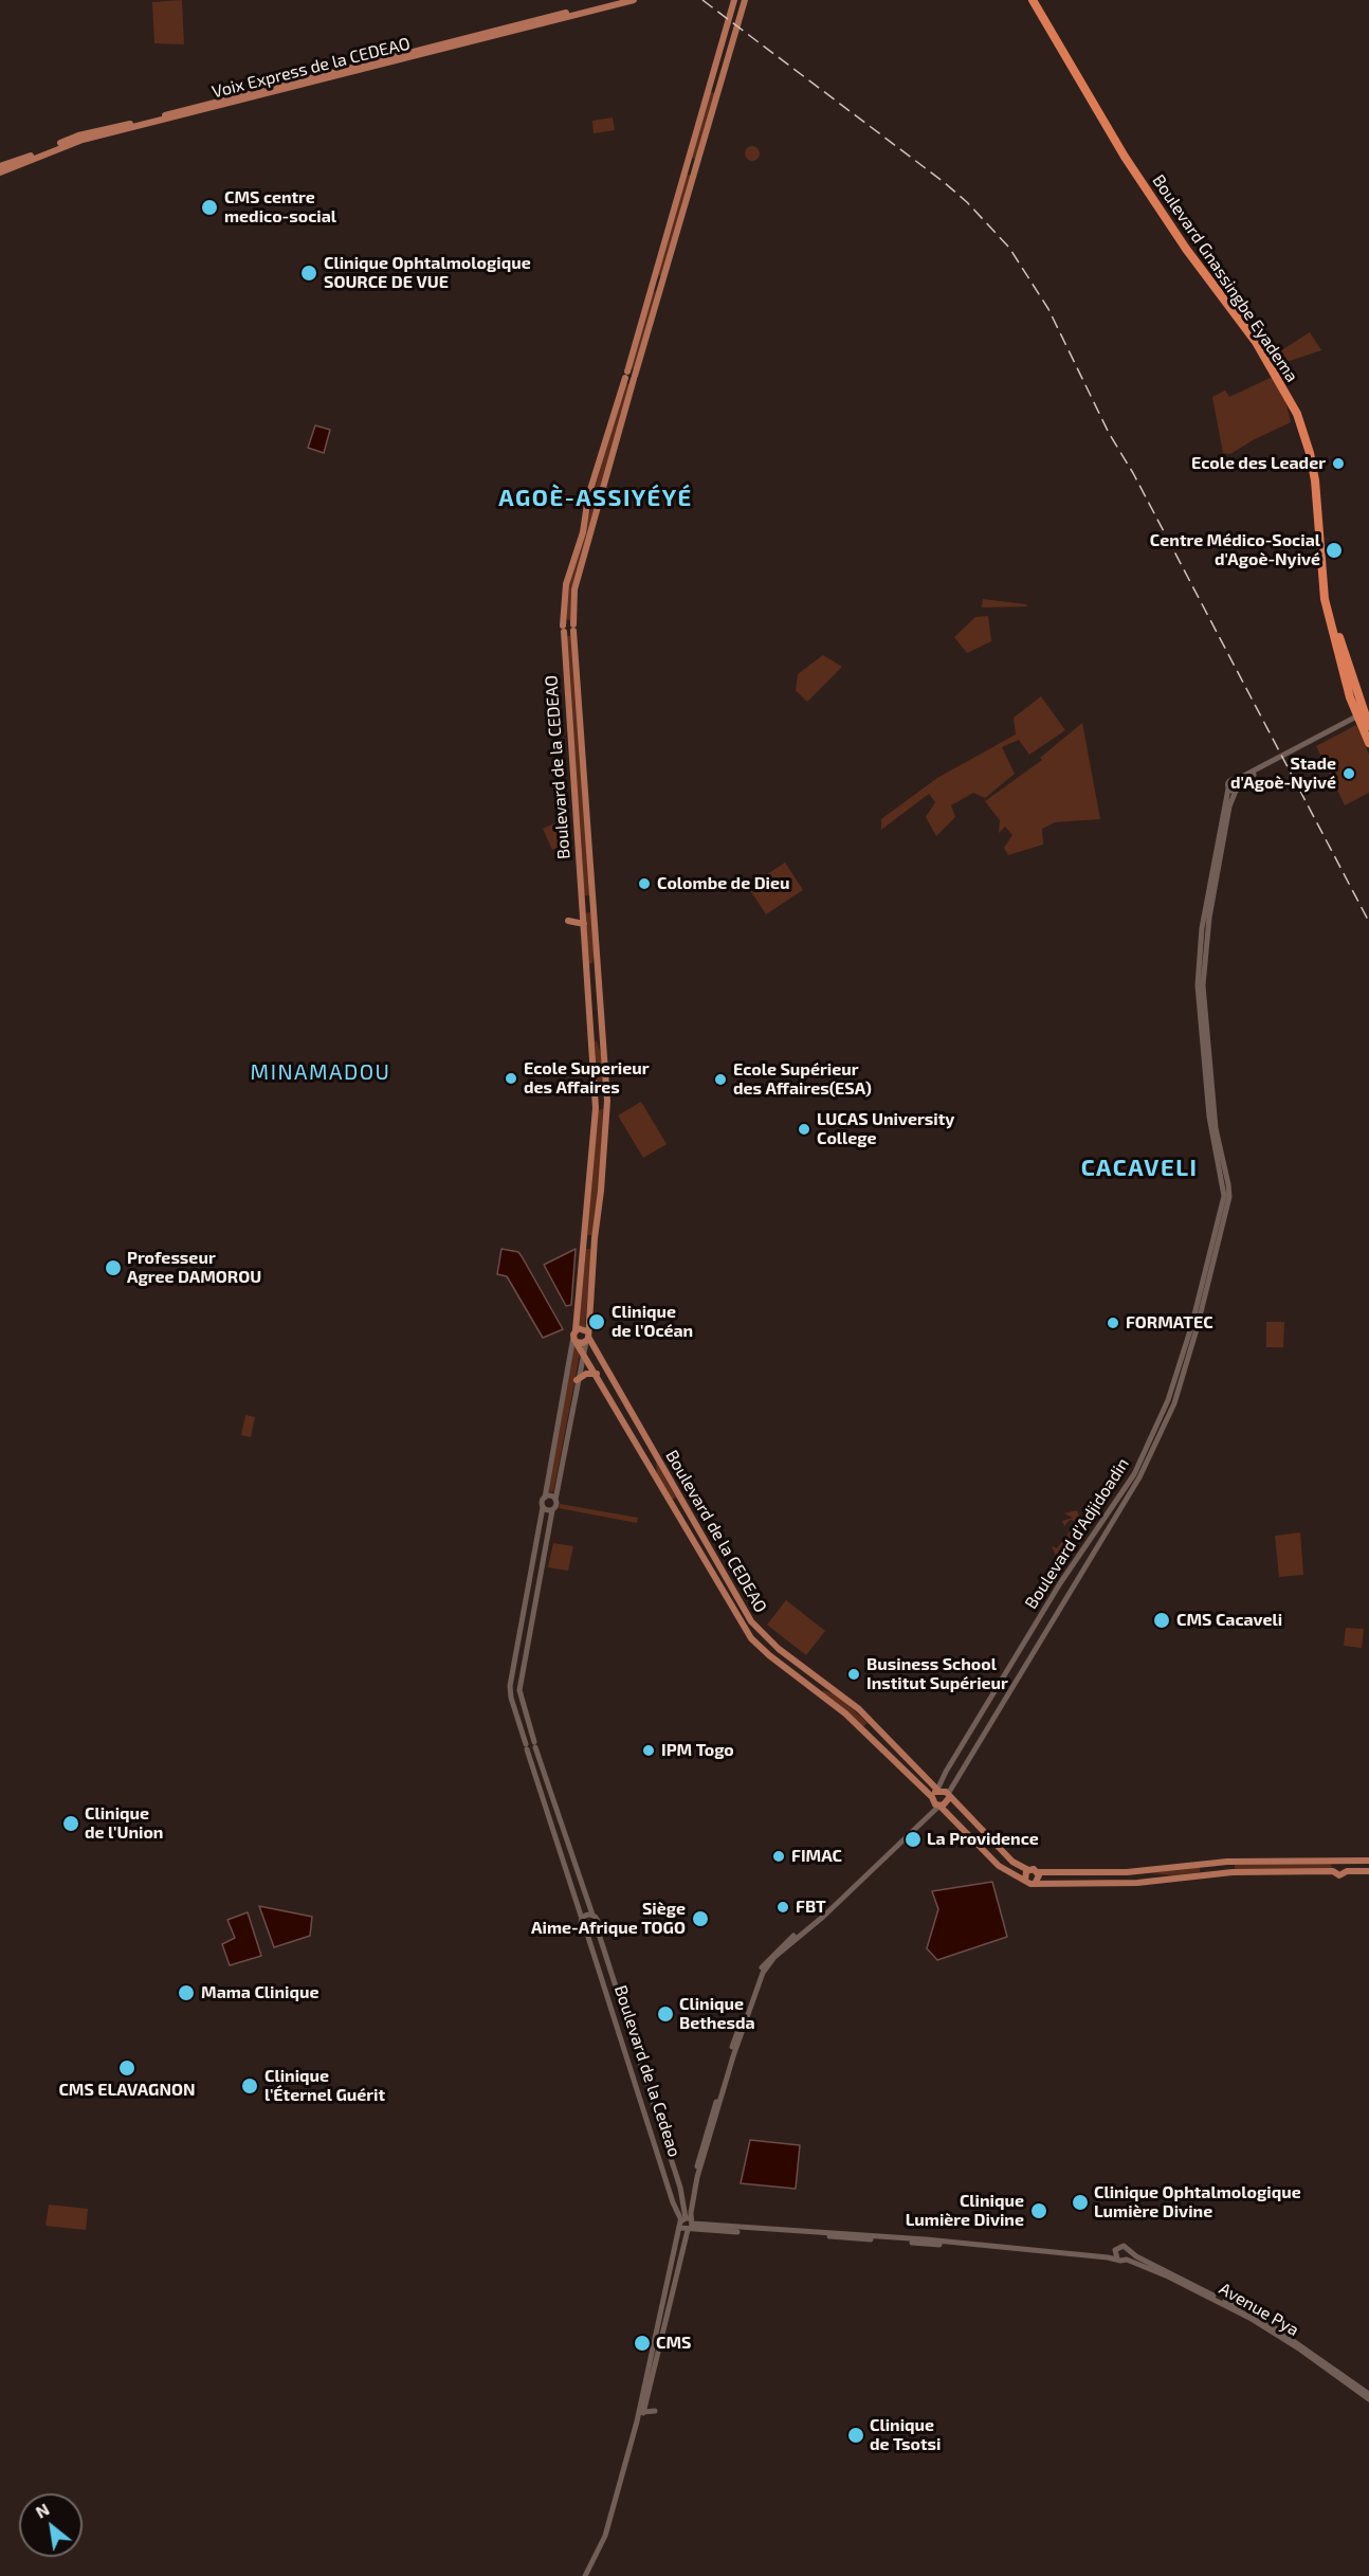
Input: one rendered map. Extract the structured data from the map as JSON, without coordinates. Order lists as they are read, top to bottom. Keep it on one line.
{"streets":{"highway":["Boulevard Gnassingbe Eyadema"],"main road":["Voix Express de la CEDEAO","Boulevard de la CEDEAO","Boulevard d'Adjidoadin","Boulevard de la Cedeao","Avenue Pya"]},"crossings":[["Boulevard de la CEDEAO","Boulevard d'Adjidoadin"]],"districts":["AGOÈ-ASSIYÉYÉ","MINAMADOU","CACAVELI"],"places":["CMS centre medico-social","Clinique Ophtalmologique SOURCE DE VUE","Ecole des Leader","Centre Médico-Social d'Agoè-Nyivé","Stade d'Agoè-Nyivé","Colombe de Dieu","Ecole Superieur des Affaires","Ecole Supérieur des Affaires(ESA)","LUCAS University College","Professeur Agree DAMOROU","Clinique de l'Océan","FORMATEC","CMS Cacaveli","Business School Institut Supérieur","IPM Togo","Clinique de l'Union","La Providence","FIMAC","FBT","Siège Aime-Afrique TOGO","Mama Clinique","Clinique Bethesda","CMS ELAVAGNON","Clinique l'Éternel Guérit","Clinique Ophtalmologique Lumière Divine","Clinique Lumière Divine","CMS","Clinique de Tsotsi"],"north":"top left"}
